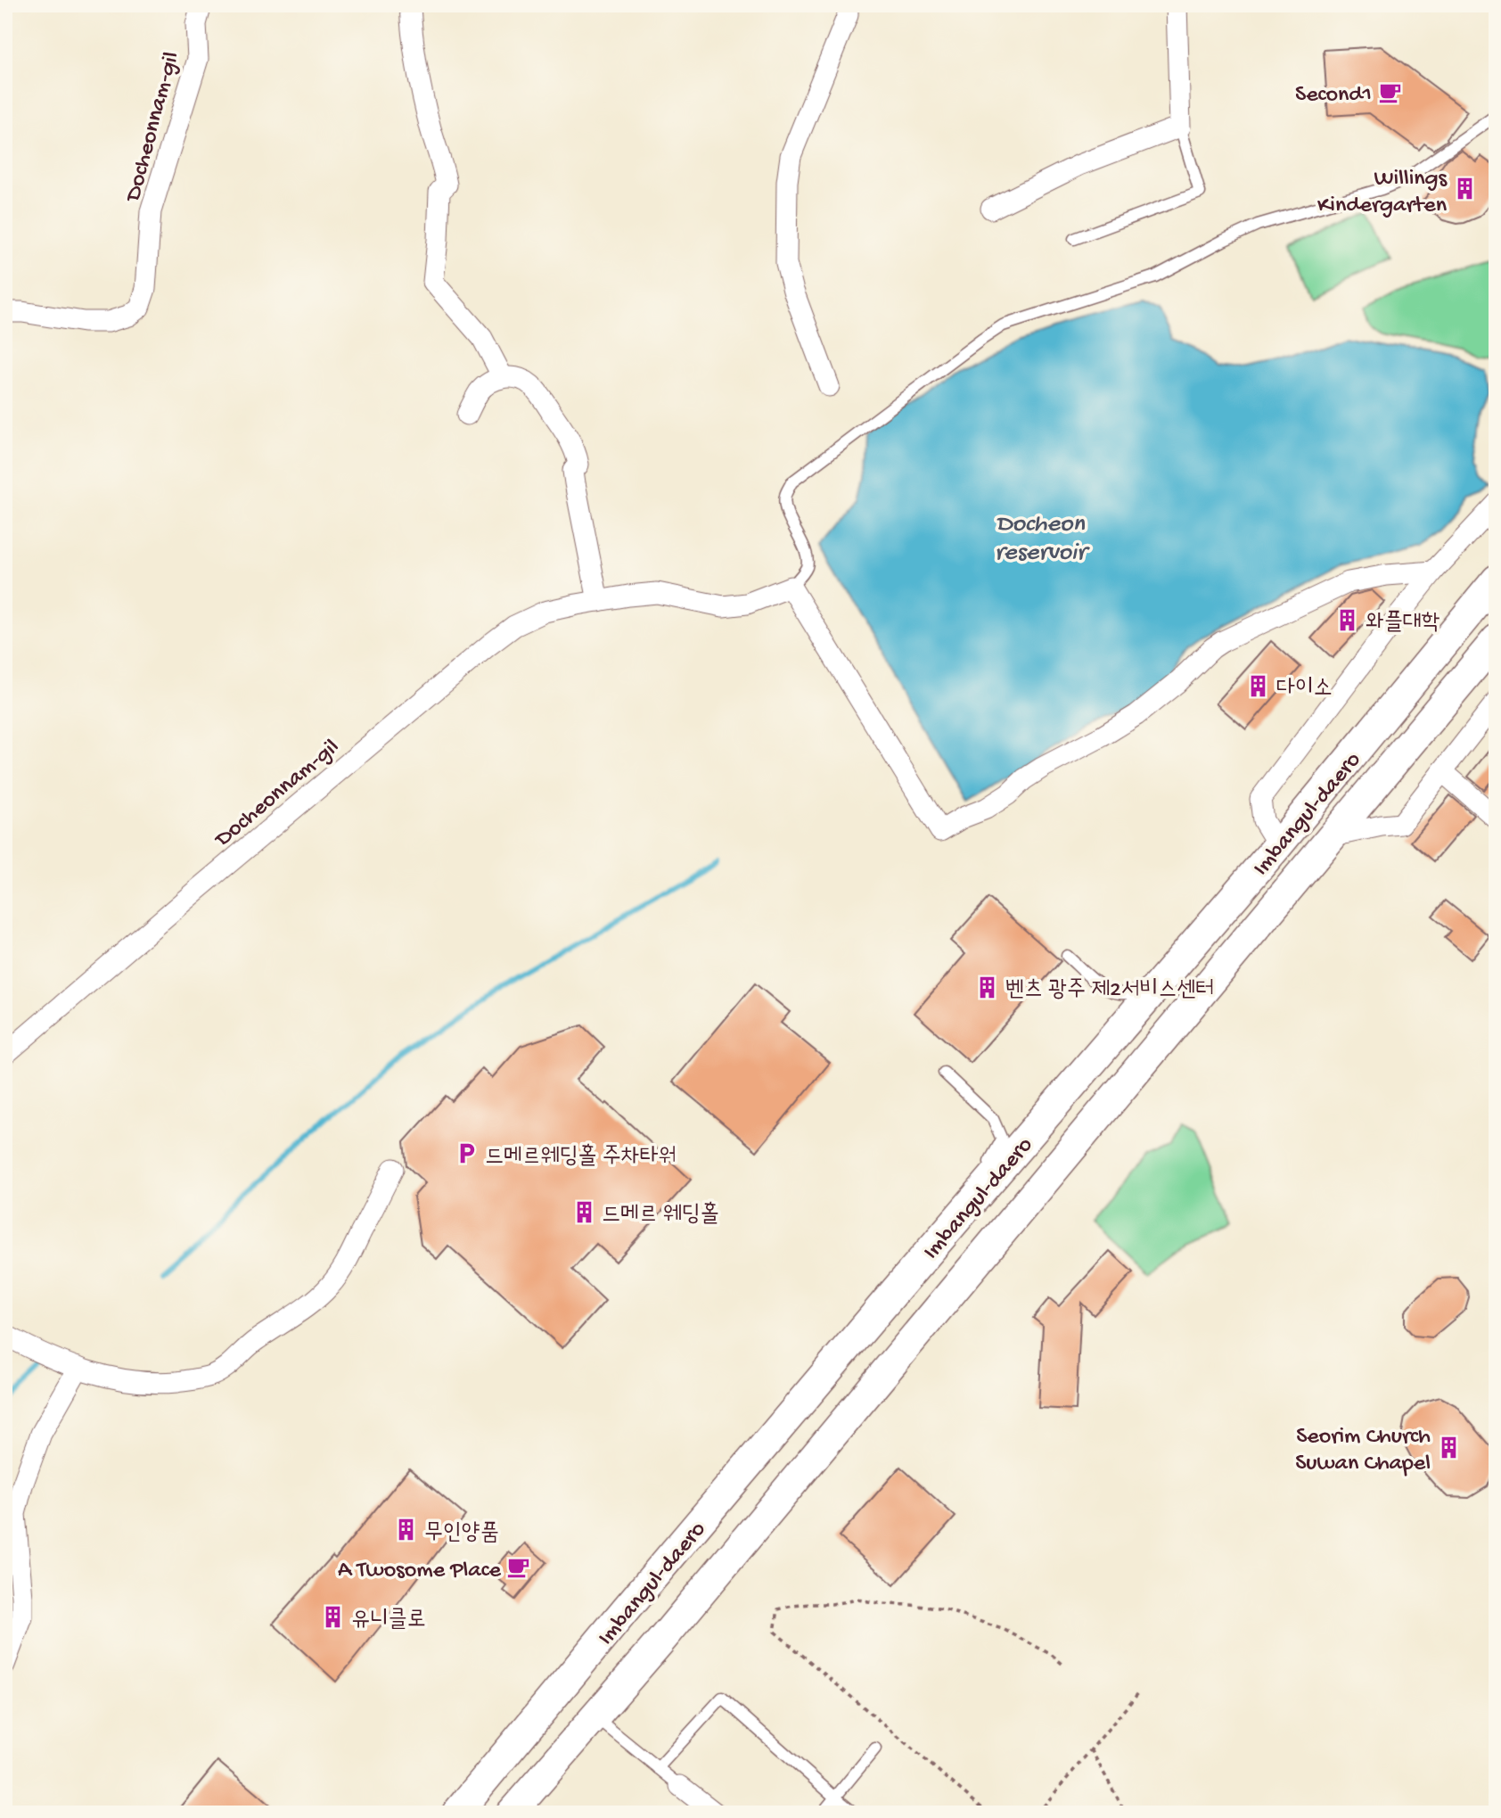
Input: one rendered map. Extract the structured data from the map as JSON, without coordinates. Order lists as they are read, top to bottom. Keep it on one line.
{"streets":{"main road":["Imbangul-daero"],"street":["Docheonnam-gil"]},"water":["Docheon reservoir"],"places":{"cafe":["Second1","A Twosome Place"],"building":["Willings Kindergarten","와플대학","다이소","벤츠 광주 제2서비스센터","드메르 웨딩홀","Seorim Church Suwan Chapel","무인양품","유니클로"],"parking":["드메르웨딩홀 주차타워"]}}
